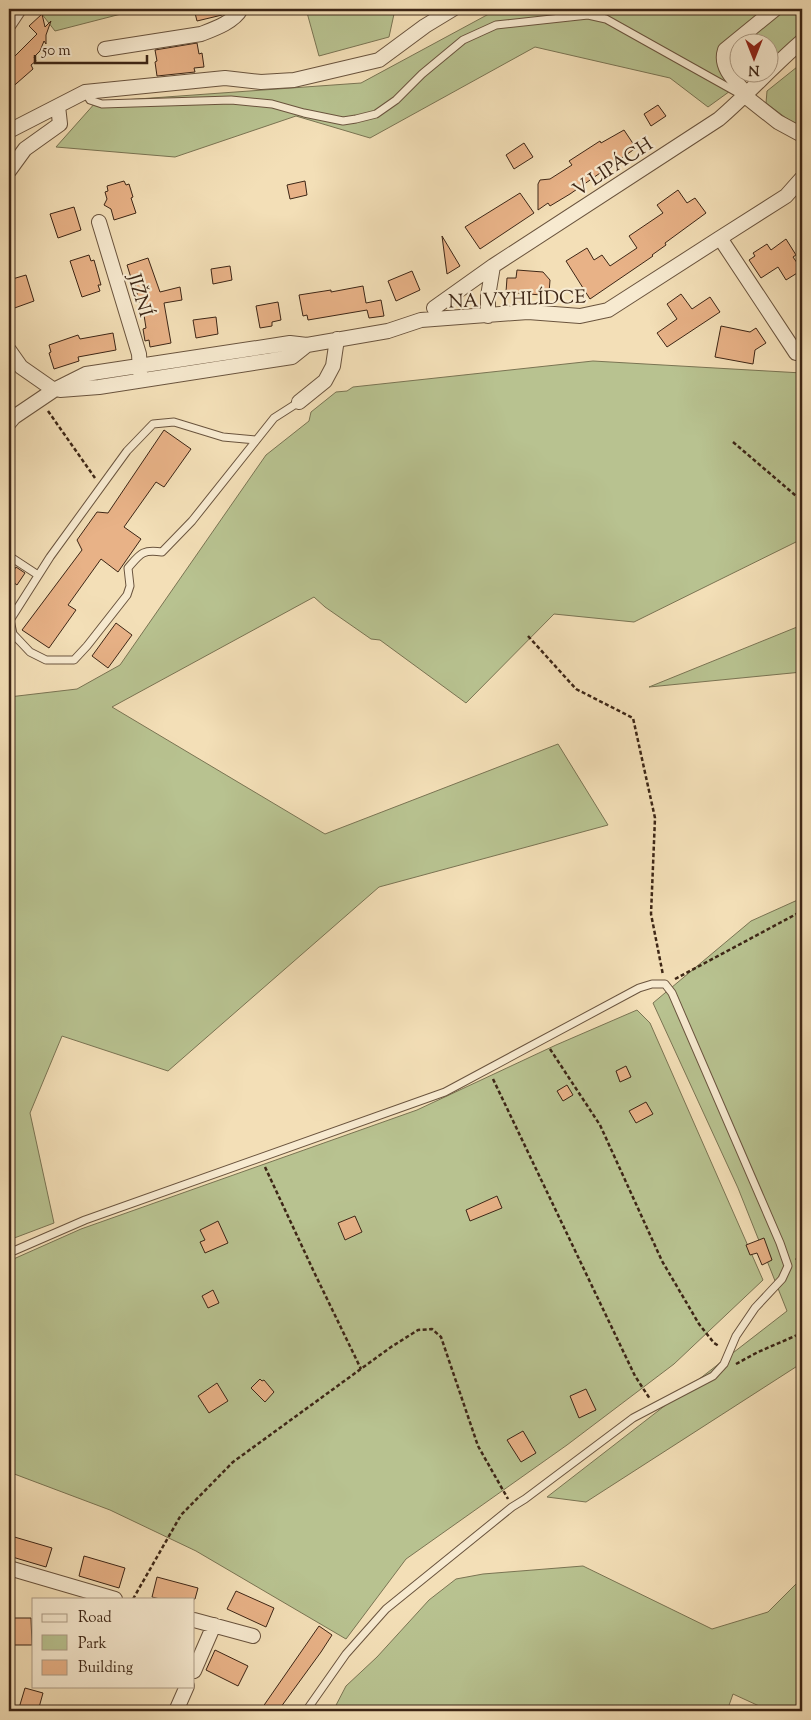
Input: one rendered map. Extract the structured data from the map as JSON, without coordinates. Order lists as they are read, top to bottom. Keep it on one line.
{"streets":{"street":["V LIPÁCH","JIŽNÍ","NA VYHLÍDCE"]},"crossings":[["JIŽNÍ","NA VYHLÍDCE"]],"legend":["Road","Park","Building"],"scale_bar":"50 m","north":"bottom"}
